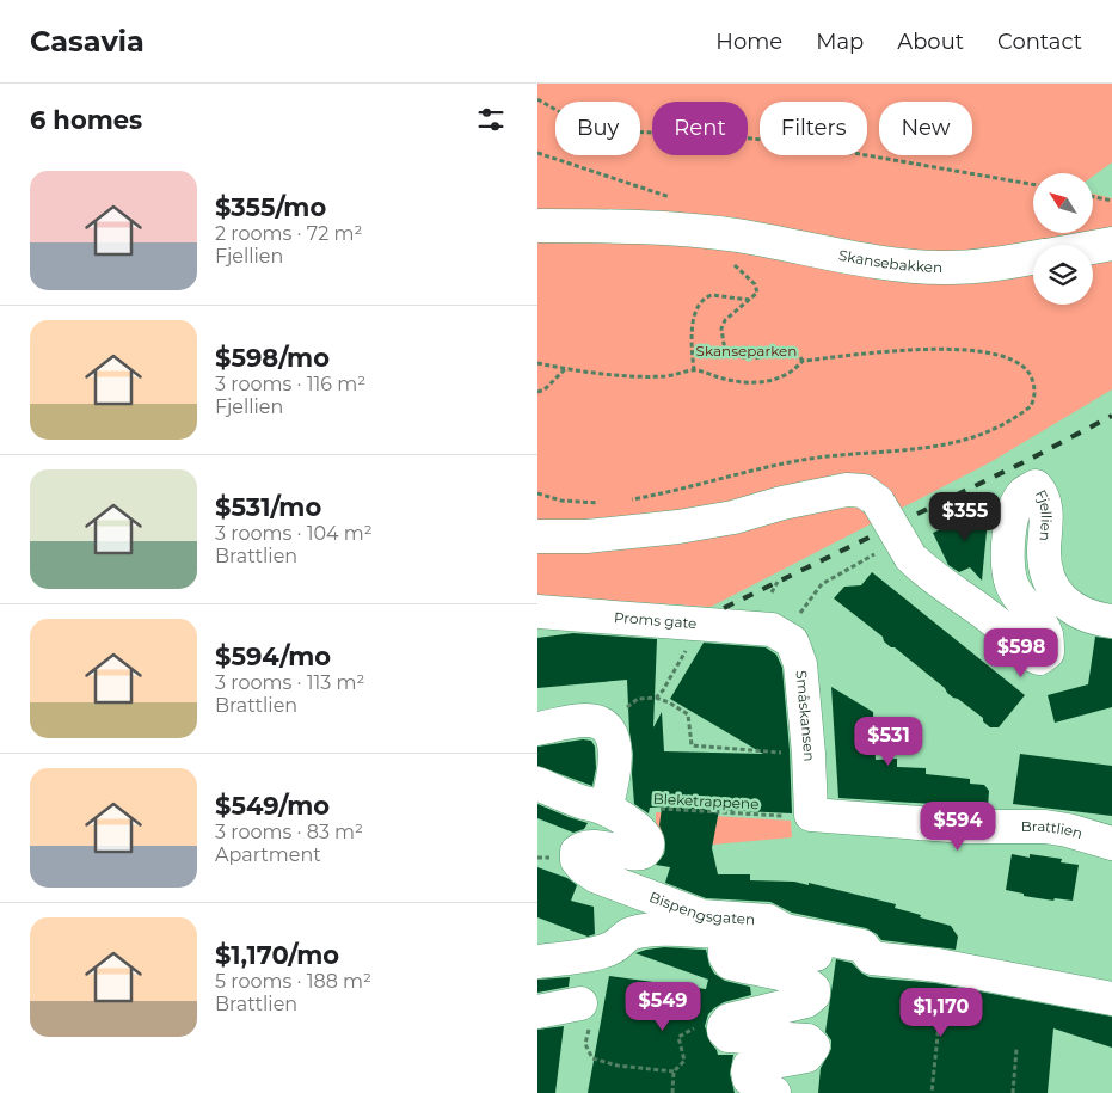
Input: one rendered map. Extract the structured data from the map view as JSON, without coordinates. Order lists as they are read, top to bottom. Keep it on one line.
{"streets":{"street":["Skansebakken","Fjellien","Proms gate","Småskansen","Brattlien","Bispengsgaten"],"path":["Bleketrappene"]},"crossings":[["Proms gate","Småskansen"],["Småskansen","Brattlien"]],"parks":["Skanseparken"],"north":"top left","page":{"header":"Casavia","nav":["Home","Map","About","Contact"],"heading":"6 homes","chip":["Buy","Rent","Filters","New"],"list":[{"name":"$355/mo","note":"2 rooms · 72 m² · Fjellien"},{"name":"$598/mo","note":"3 rooms · 116 m² · Fjellien"},{"name":"$531/mo","note":"3 rooms · 104 m² · Brattlien"},{"name":"$594/mo","note":"3 rooms · 113 m² · Brattlien"},{"name":"$549/mo","note":"3 rooms · 83 m² · Apartment"},{"name":"$1,170/mo","note":"5 rooms · 188 m² · Brattlien"}],"price":["$355","$598","$531","$594","$549","$1,170"]}}
